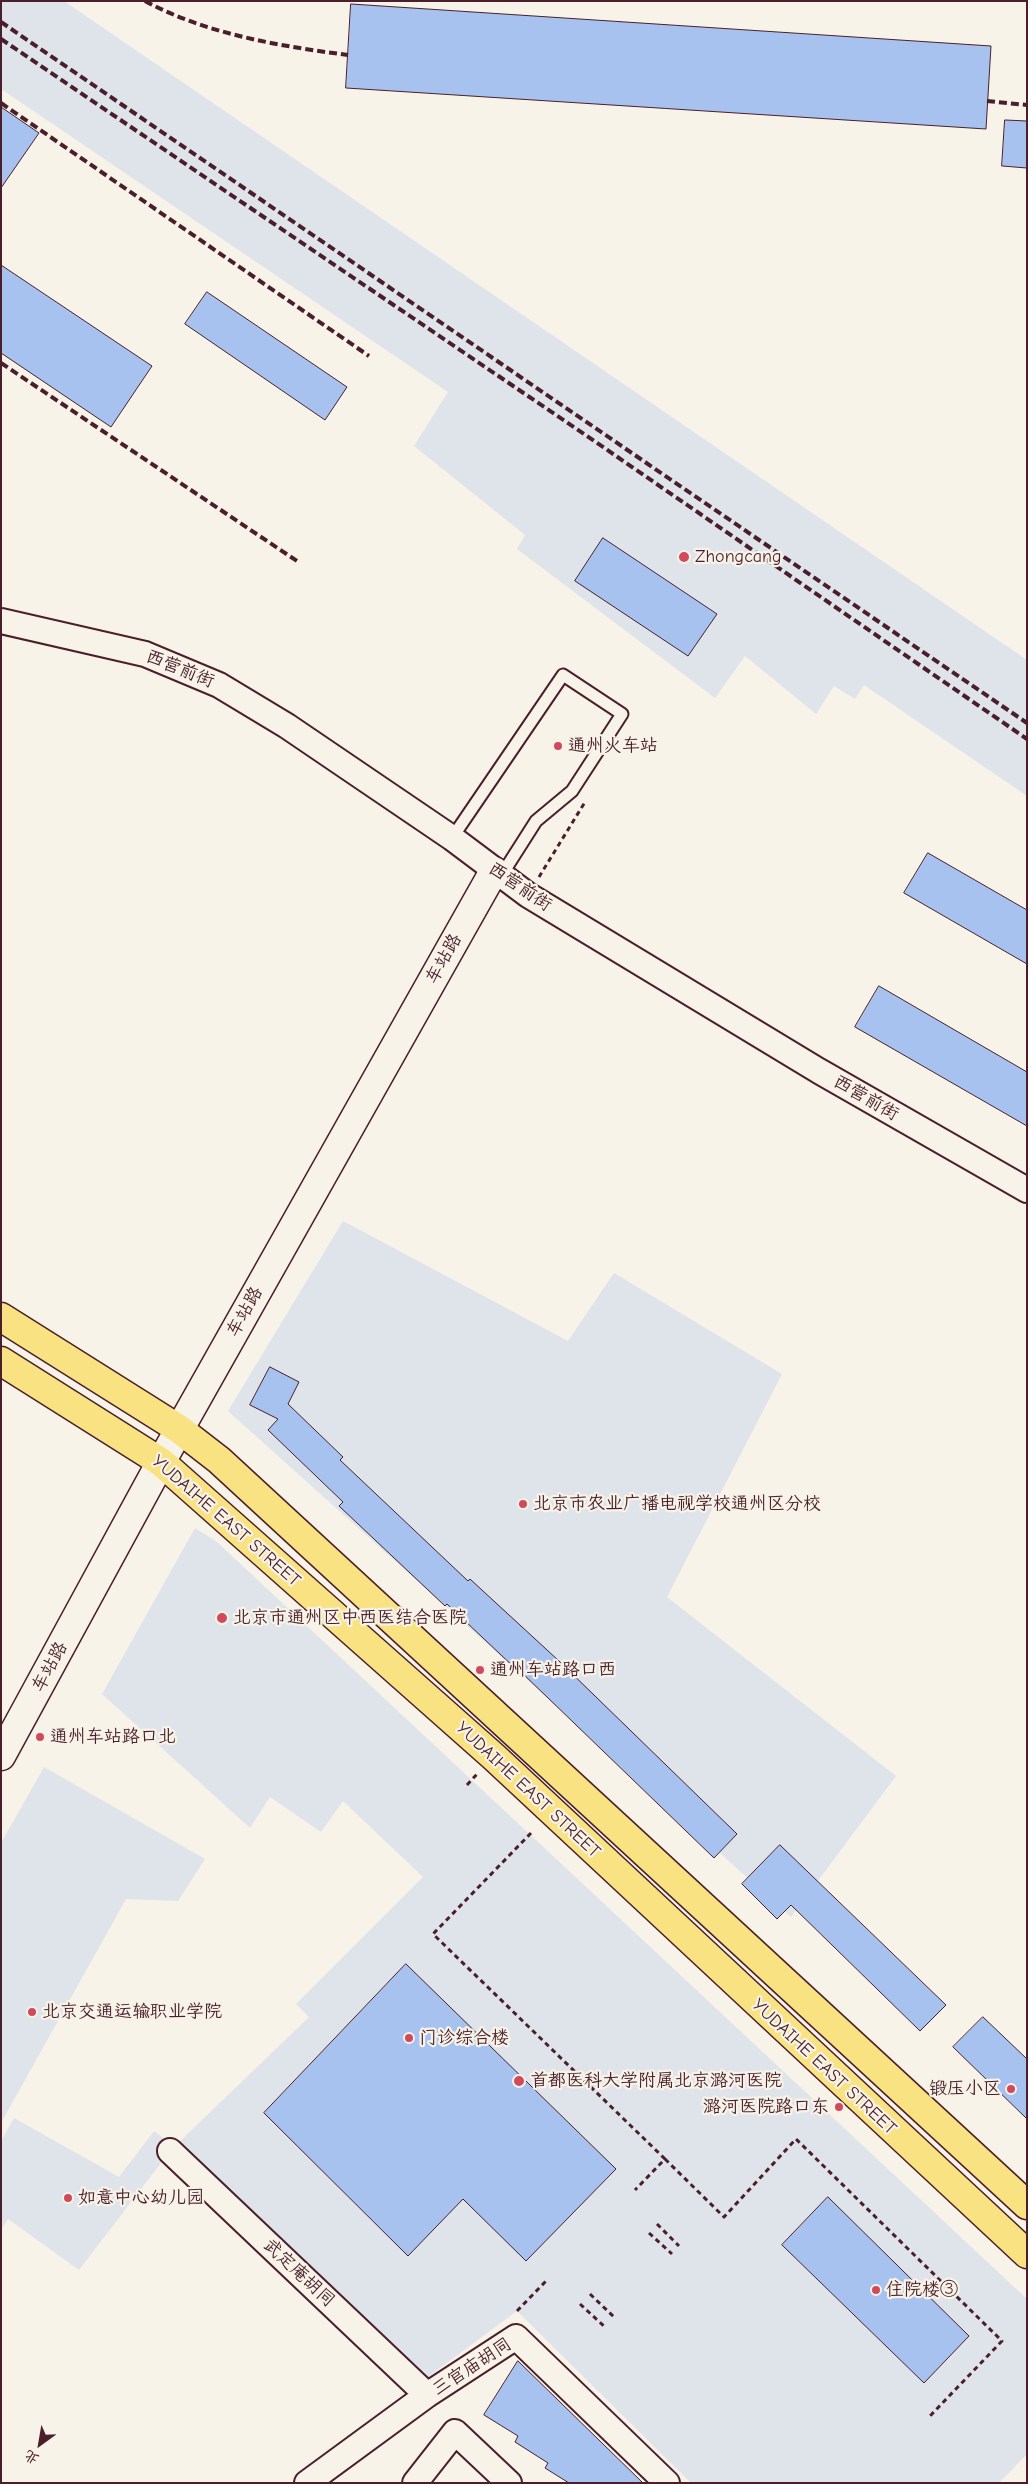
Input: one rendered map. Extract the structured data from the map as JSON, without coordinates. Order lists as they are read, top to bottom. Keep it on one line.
{"streets":{"main road":["YUDAIHE EAST STREET"],"street":["西营前街","车站路","武定庵胡同","三官庙胡同"]},"crossings":[["西营前街","车站路"],["车站路","YUDAIHE EAST STREET"],["武定庵胡同","三官庙胡同"]],"places":["Zhongcang","通州火车站","北京市农业广播电视学校通州区分校","北京市通州区中西医结合医院","通州车站路口西","通州车站路口北","北京交通运输职业学院","门诊综合楼","首都医科大学附属北京潞河医院","锻压小区","潞河医院路口东","如意中心幼儿园","住院楼③"],"north":"bottom left"}
